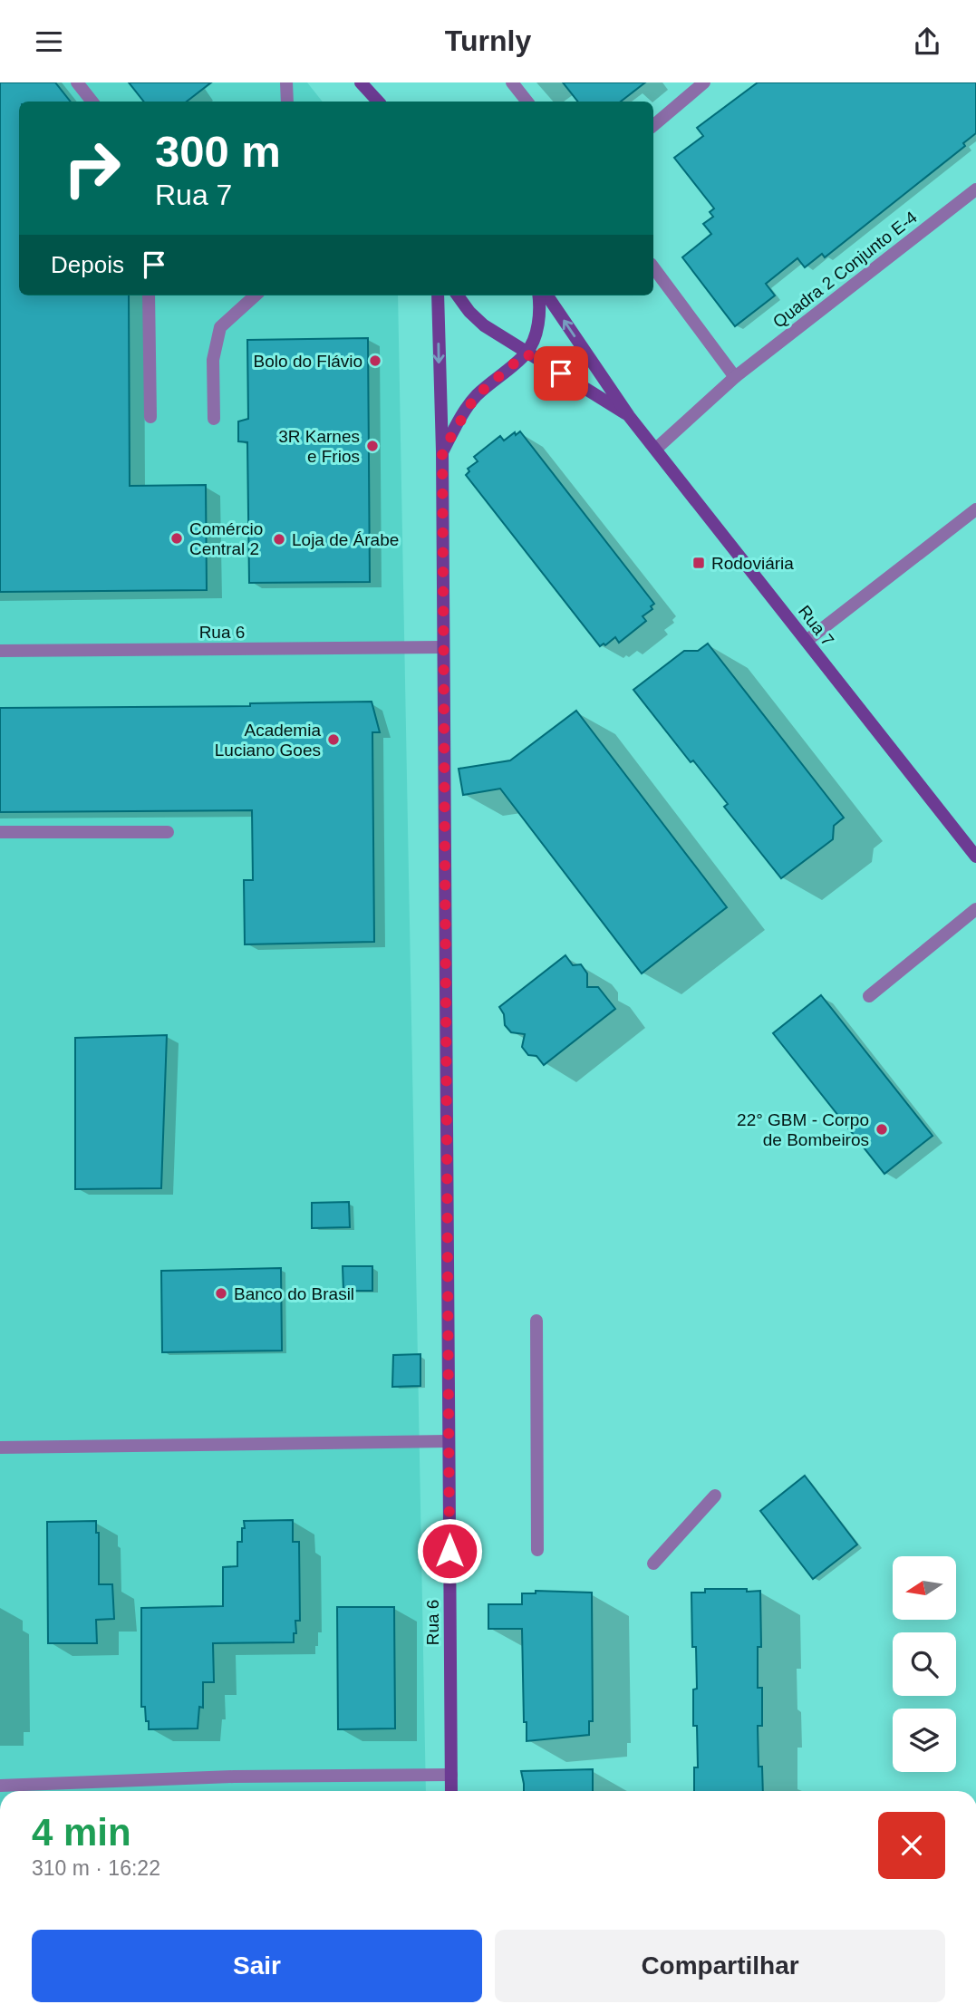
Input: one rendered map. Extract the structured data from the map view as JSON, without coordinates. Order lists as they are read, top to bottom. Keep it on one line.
{"streets":{"street":["Quadra 2 Conjunto E-4","Rua 7","Rua 6"]},"crossings":[["Quadra 2 Conjunto E-4","Rua 7"]],"places":{"other":["Bolo do Flávio","3R Karnes e Frios","Comércio Central 2","Loja de Árabe","Academia Luciano Goes","22° GBM - Corpo de Bombeiros","Banco do Brasil"],"transit":["Rodoviária"]},"north":"left","page":{"header":"Turnly","turn":["300 m","Rua 7"],"then":"Depois","heading":["4 min","310 m · 16:22"],"buttons":["Sair","Compartilhar"]}}
